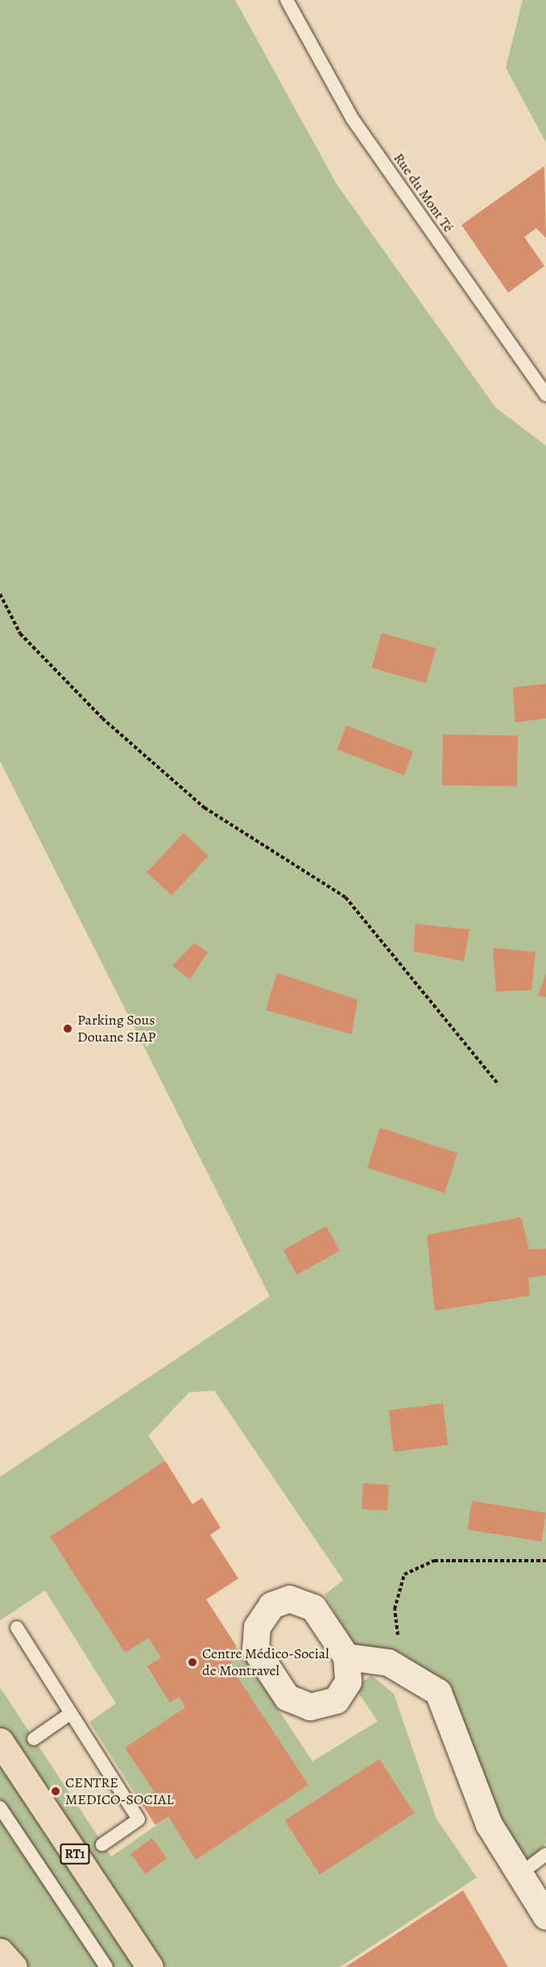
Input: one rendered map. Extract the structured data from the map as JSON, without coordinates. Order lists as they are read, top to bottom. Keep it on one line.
{"streets":{"main road":["RT1"],"lane":["Rue du Mont Té"]},"places":["Parking Sous Douane SIAP","Centre Médico-Social de Montravel","CENTRE MEDICO-SOCIAL"]}
